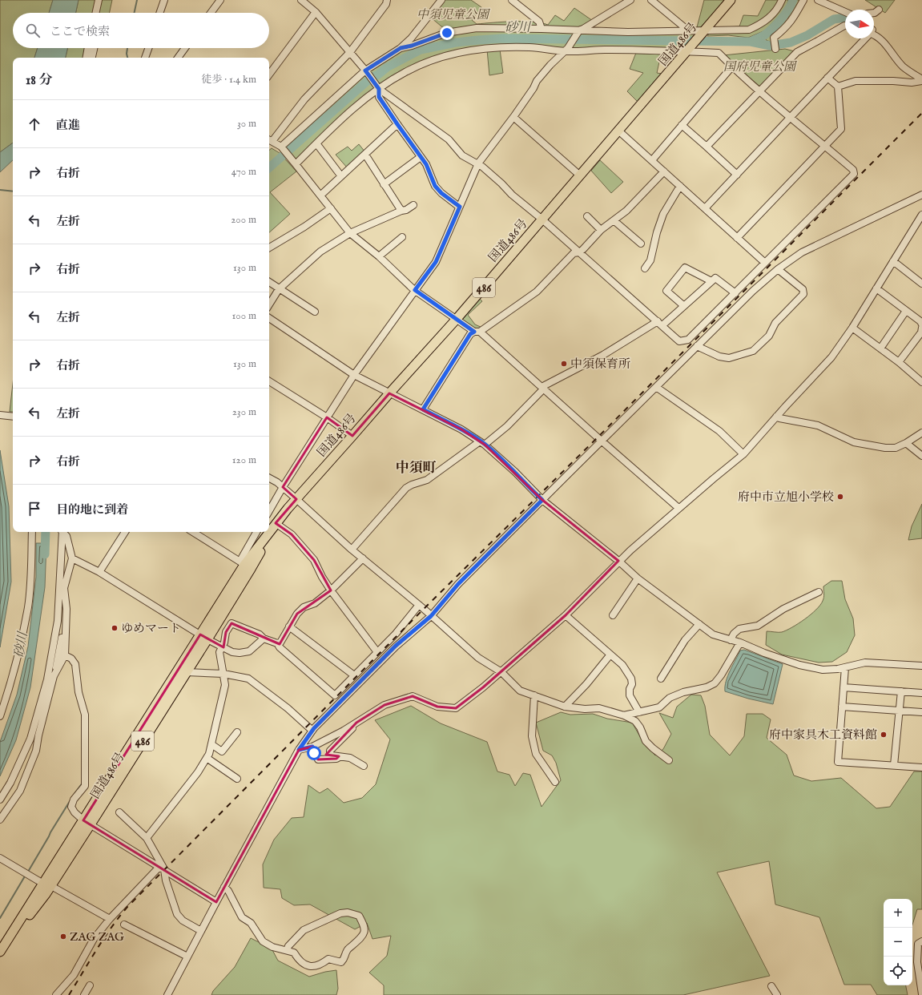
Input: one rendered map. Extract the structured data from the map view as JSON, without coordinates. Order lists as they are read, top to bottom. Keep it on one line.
{"streets":{"highway":["国道486号","486"]},"districts":["中須町"],"water":["砂川"],"parks":["中須児童公園","国府児童公園"],"places":["中須保育所","府中市立旭小学校","ゆめマート","府中家具木工資料館","ZAG ZAG"],"north":"right","page":{"search":"ここで検索","heading":["18 分","徒歩 · 1.4 km"],"list":[["直進","30 m"],["右折","470 m"],["左折","200 m"],["右折","130 m"],["左折","100 m"],["右折","130 m"],["左折","230 m"],["右折","120 m"],"目的地に到着"],"map_buttons":["+","−"]}}
